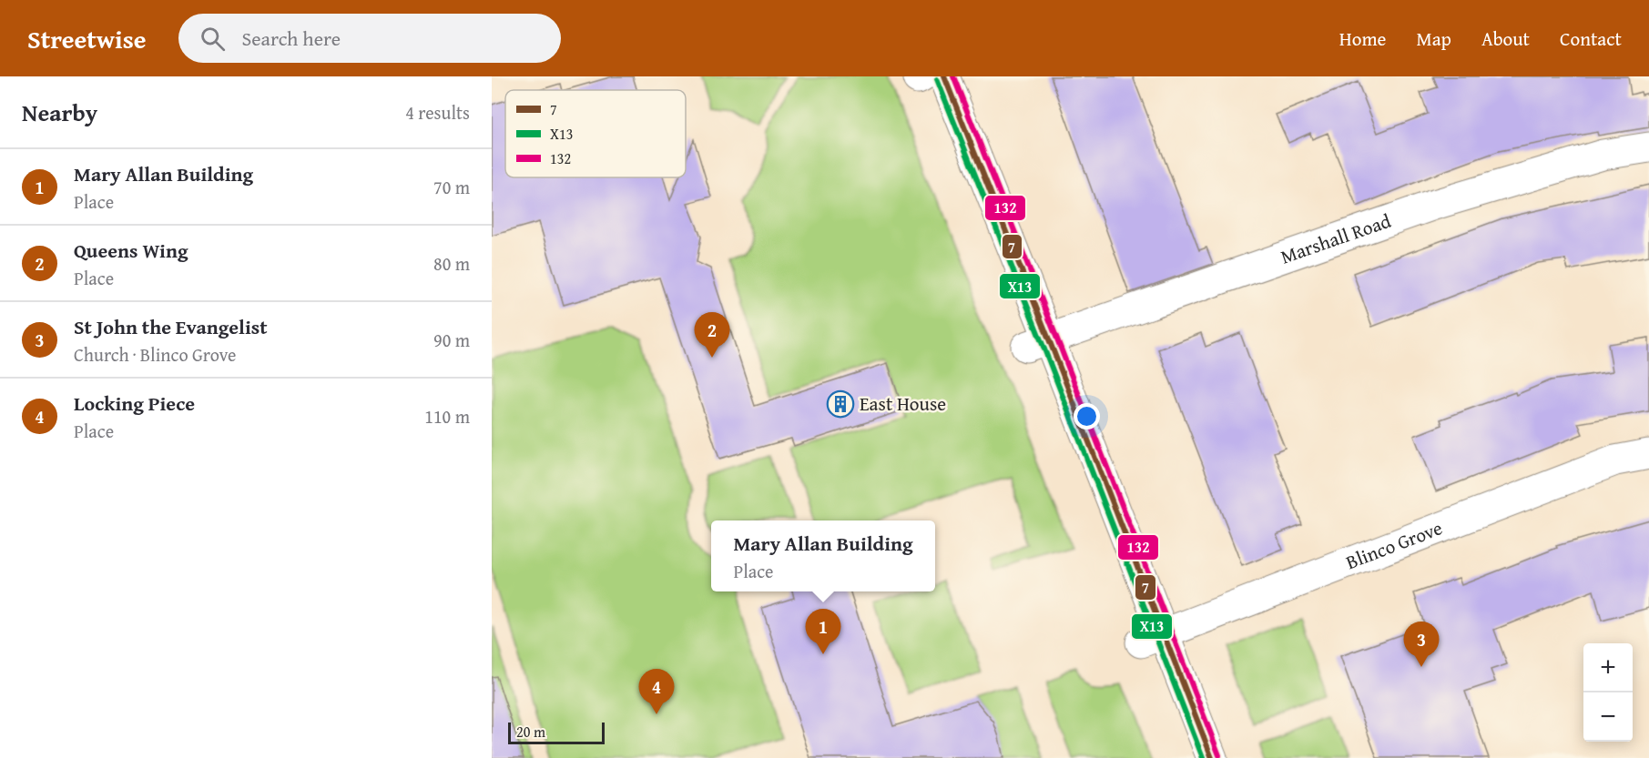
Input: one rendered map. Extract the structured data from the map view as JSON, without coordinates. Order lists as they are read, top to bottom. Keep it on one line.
{"streets":{"street":["Marshall Road","Blinco Grove"]},"places":{"building":["East House"]},"lines":["transit line 7","transit line 132","transit line X13"],"legend":["7","X13","132"],"scale_bar":"20 m","page":{"header":"Streetwise","search":"Search here","nav":["Home","Map","About","Contact"],"heading":["Nearby","4 results"],"list":[{"mark":"1","name":"Mary Allan Building","note":"Place","value":"70 m"},{"mark":"2","name":"Queens Wing","note":"Place","value":"80 m"},{"mark":"3","name":"St John the Evangelist","note":"Church · Blinco Grove","value":"90 m"},{"mark":"4","name":"Locking Piece","note":"Place","value":"110 m"}],"pins":["2","1","3","4"],"popup":["Mary Allan Building","Place"],"map_buttons":["+","−"],"scale":"20 m"}}
